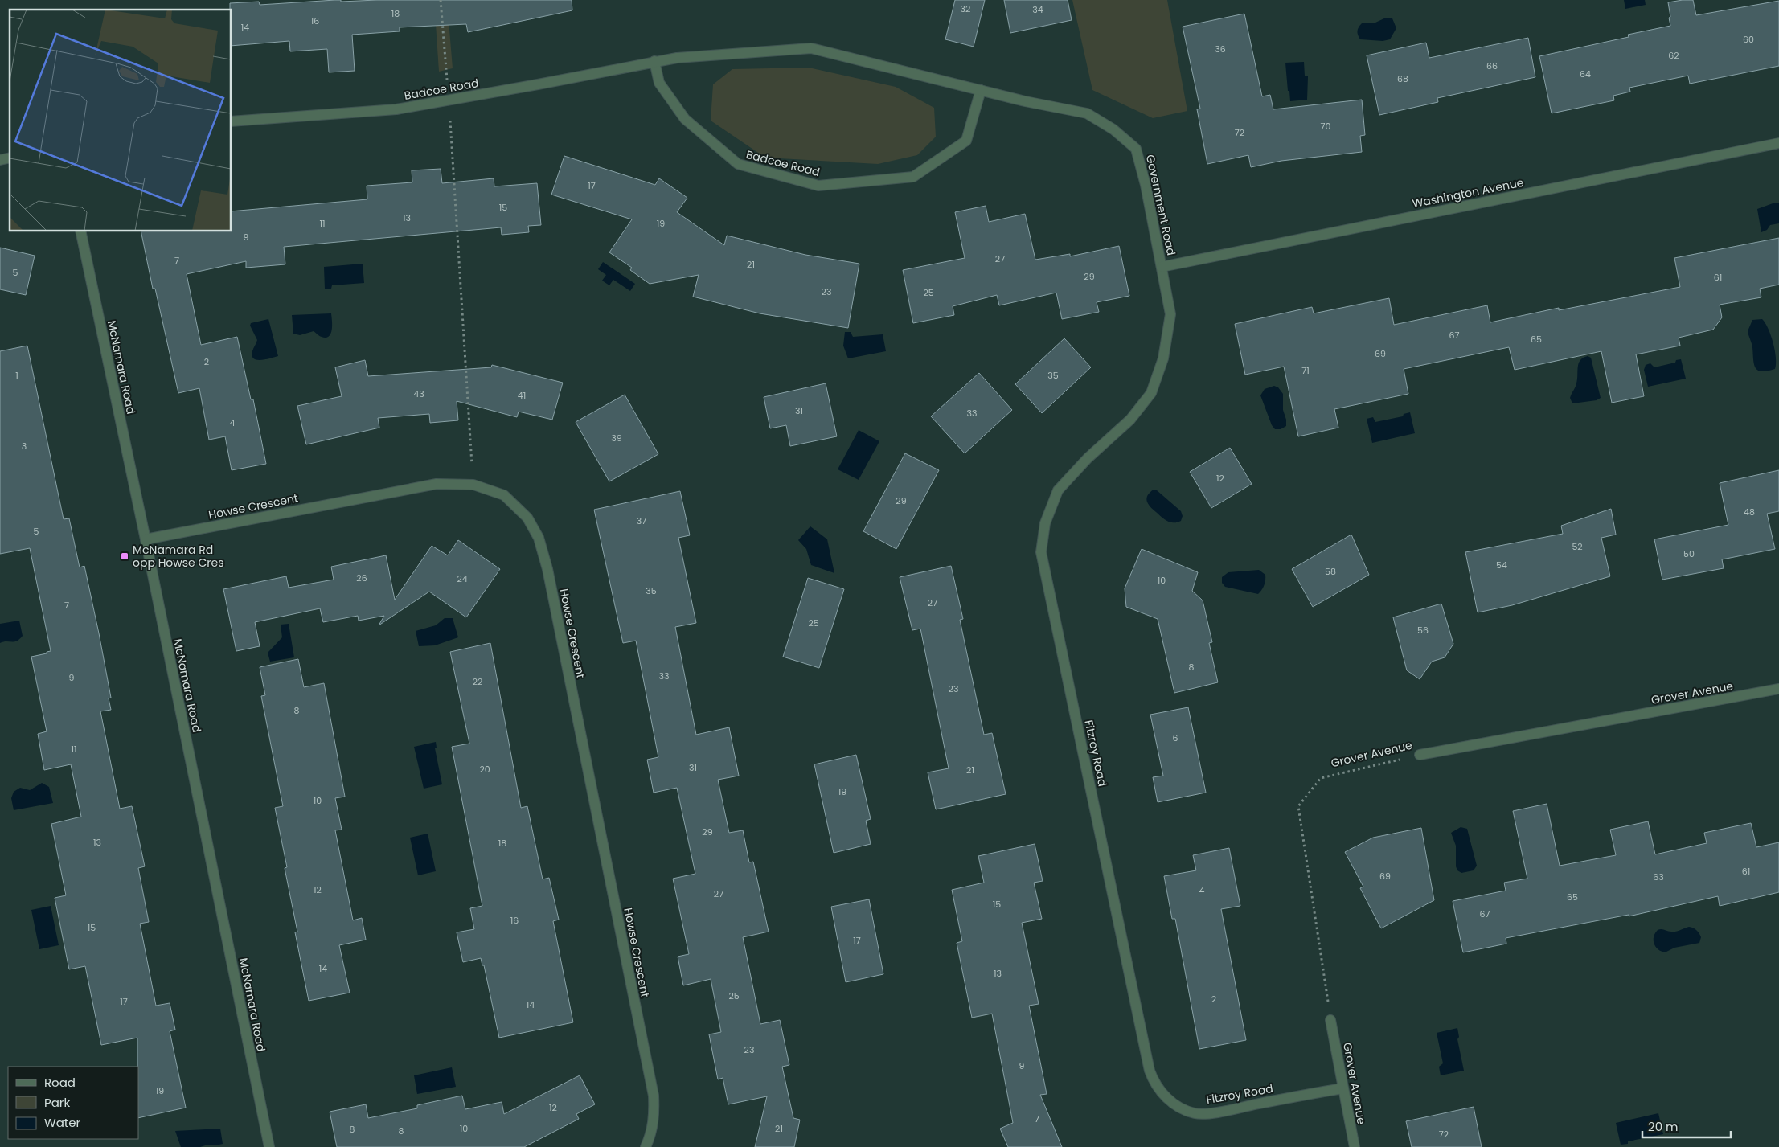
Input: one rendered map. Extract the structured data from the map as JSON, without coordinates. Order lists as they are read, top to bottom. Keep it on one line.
{"streets":{"street":["Badcoe Road","Washington Avenue","Government Road","McNamara Road","Howse Crescent","Grover Avenue","Fitzroy Road"]},"crossings":[["Badcoe Road","Government Road"],["Washington Avenue","Government Road"],["Washington Avenue","Fitzroy Road"],["Government Road","Fitzroy Road"],["McNamara Road","Howse Crescent"],["Grover Avenue","Fitzroy Road"]],"places":{"transit":["McNamara Rd opp Howse Cres"]},"house_numbers":["32","34","18","16","14","60","36","62","66","64","68","70","72","17","15","13","11","19","9","27","7","21","5","29","61","23","25","67","65","69","2","71","1","35","43","41","31","33","4","39","3","12","29","48","37","5","52","50","54","58","26","24","10","35","27","7","25","56","8","33","9","22","23","8","6","11","31","20","21","19","10","29","13","18","61","69","63","12","4","27","65","15","67","16","15","17","14","13","25","2","17","14","23","9","19","12","7","10","21","8","8","72"],"legend":["Road","Park","Water"],"scale_bar":"20 m"}
